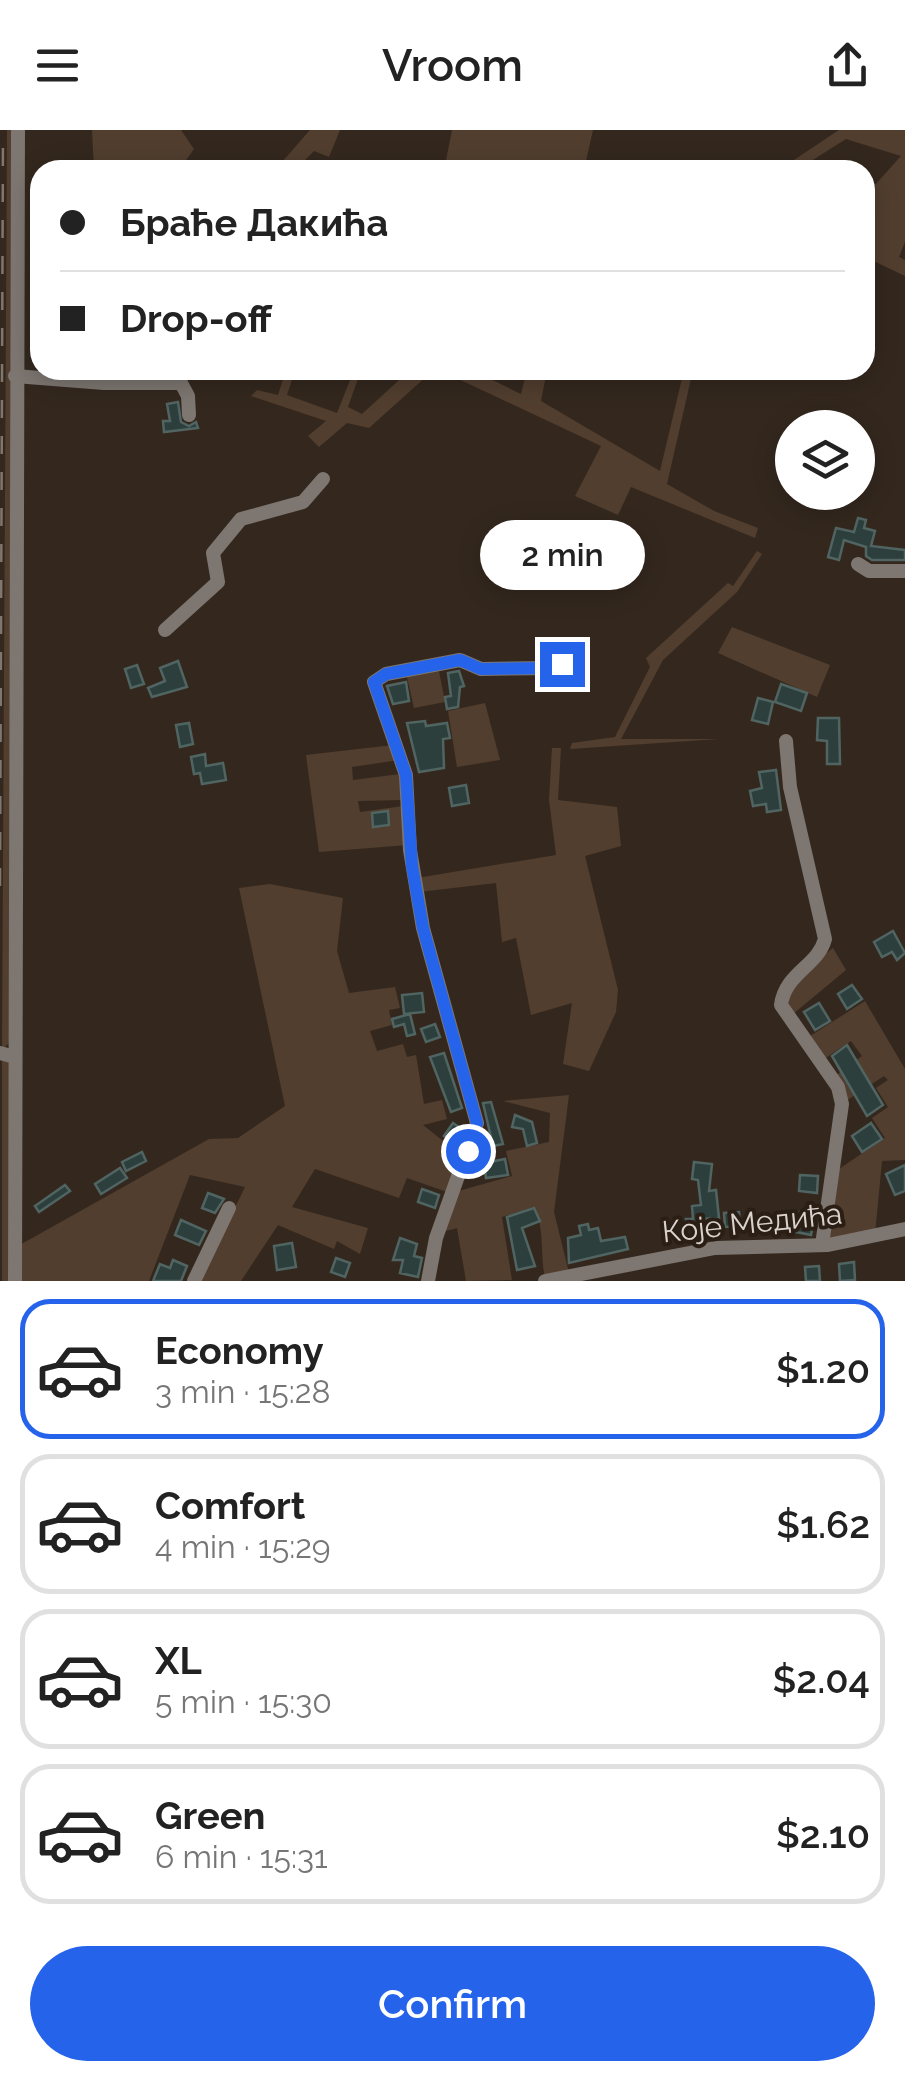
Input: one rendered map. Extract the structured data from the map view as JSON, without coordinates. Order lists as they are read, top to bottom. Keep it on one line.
{"streets":{"street":["Које Медића"]},"page":{"header":"Vroom","banner":["Браће Дакића","Drop-off"],"bubble":"2 min","list":[{"name":"Economy","note":"3 min · 15:28","value":"$1.20"},{"name":"Comfort","note":"4 min · 15:29","value":"$1.62"},{"name":"XL","note":"5 min · 15:30","value":"$2.04"},{"name":"Green","note":"6 min · 15:31","value":"$2.10"}],"buttons":"Confirm"}}
